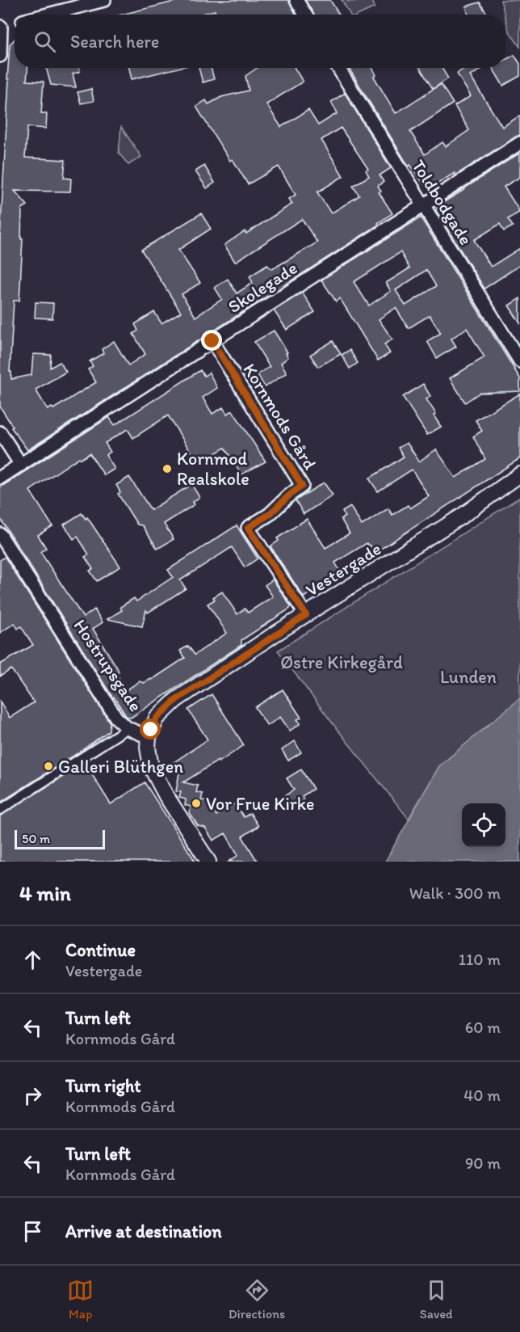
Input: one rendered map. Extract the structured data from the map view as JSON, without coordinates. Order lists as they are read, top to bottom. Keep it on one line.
{"streets":{"street":["Toldbodgade","Skolegade","Kornmods Gård","Vestergade","Hostrupsgade"]},"crossings":[["Toldbodgade","Skolegade"],["Skolegade","Kornmods Gård"],["Kornmods Gård","Vestergade"],["Vestergade","Hostrupsgade"]],"parks":["Østre Kirkegård","Lunden"],"places":["Kornmod Realskole","Galleri Blüthgen","Vor Frue Kirke"],"scale_bar":"50 m","page":{"search":"Search here","scale":"50 m","heading":["4 min","Walk · 300 m"],"list":[["Continue","Vestergade","110 m"],["Turn left","Kornmods Gård","60 m"],["Turn right","Kornmods Gård","40 m"],["Turn left","Kornmods Gård","90 m"],"Arrive at destination"],"nav":["Map","Directions","Saved"]}}
